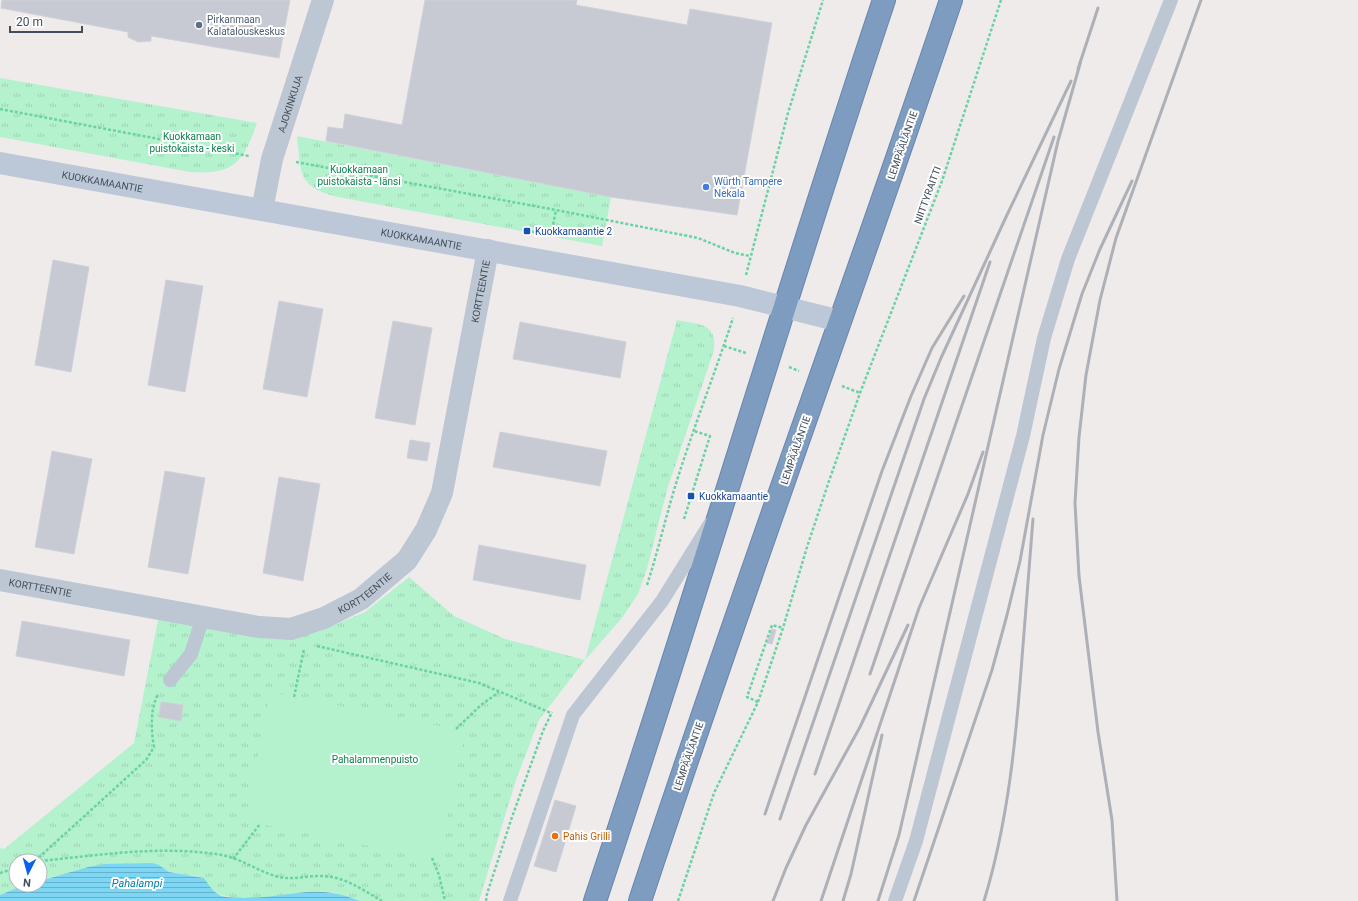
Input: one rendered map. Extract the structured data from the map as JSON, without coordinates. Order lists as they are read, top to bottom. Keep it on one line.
{"streets":{"highway":["LEMPÄÄLÄNTIE"],"main road":["KUOKKAMAANTIE"],"street":["AJOKINKUJA","KORTTEENTIE"],"path":["NIITTYRAITTI"]},"crossings":[["AJOKINKUJA","KUOKKAMAANTIE"],["LEMPÄÄLÄNTIE","KUOKKAMAANTIE"],["KUOKKAMAANTIE","KORTTEENTIE"]],"water":["Pahalampi"],"parks":["Kuokkamaan puistokaista - keski","Kuokkamaan puistokaista - länsi","Pahalammenpuisto"],"places":{"other":["Pirkanmaan Kalatalouskeskus","Würth Tampere Nekala","Pahis Grilli"],"transit":["Kuokkamaantie 2","Kuokkamaantie"]},"scale_bar":"20 m","north":"bottom"}
